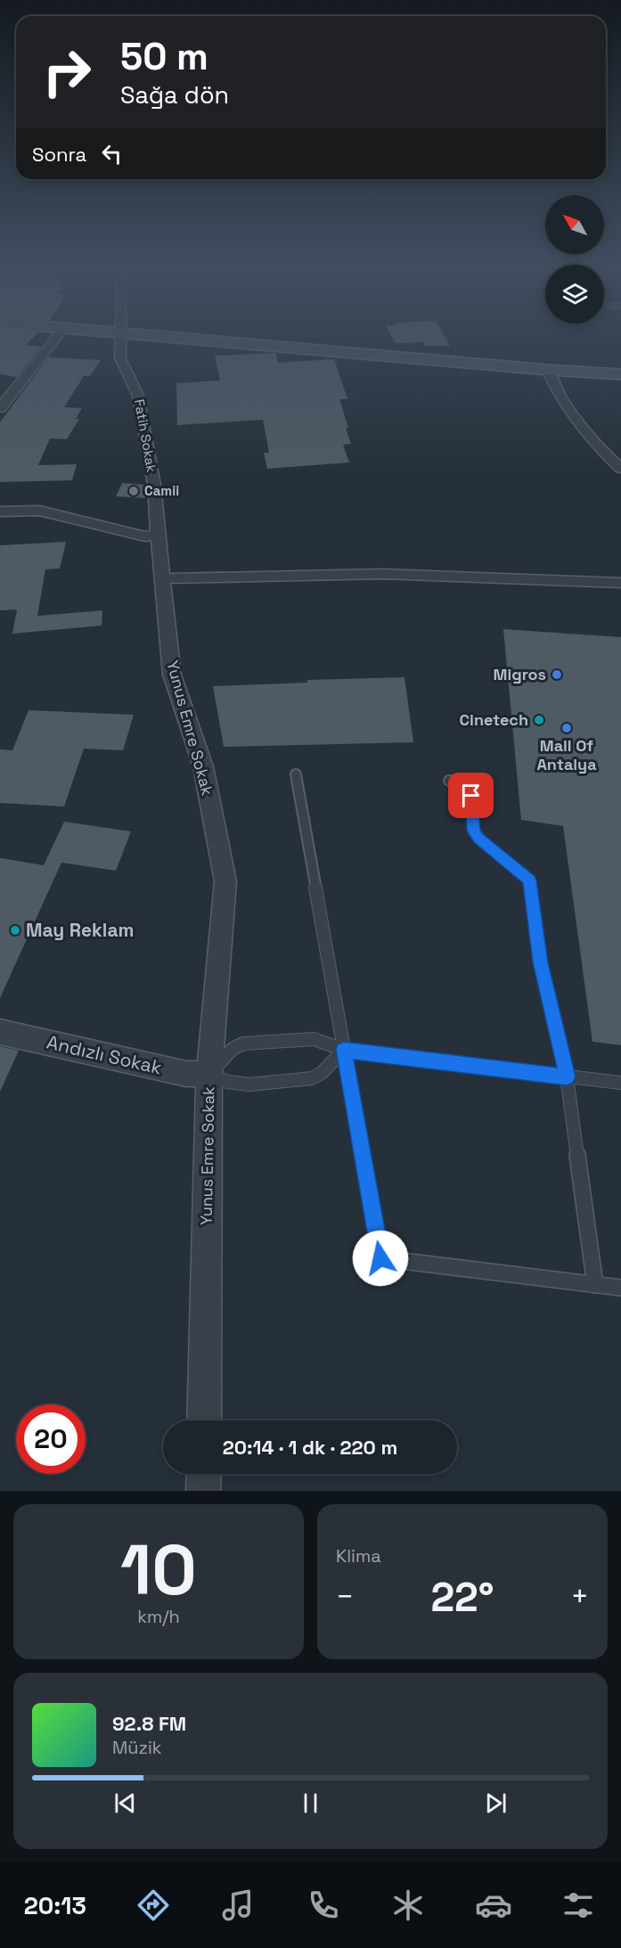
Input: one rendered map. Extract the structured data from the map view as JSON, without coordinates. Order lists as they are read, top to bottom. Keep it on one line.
{"streets":{"street":["Fatih Sokak","Yunus Emre Sokak","Andızlı Sokak"]},"crossings":[["Fatih Sokak","Yunus Emre Sokak"],["Yunus Emre Sokak","Andızlı Sokak"]],"places":["Camii","Migros","Cinetech","Mall Of Antalya","May Reklam"],"north":"top left","page":{"turn":["50 m","Sağa dön"],"then":"Sonra","limit":"20","trip":"20:14 · 1 dk · 220 m","tile":[["10","km/h"],"Klima"],"heat":["−","22°","+"],"song":["92.8 FM","Müzik"],"tabs":"20:13"}}
